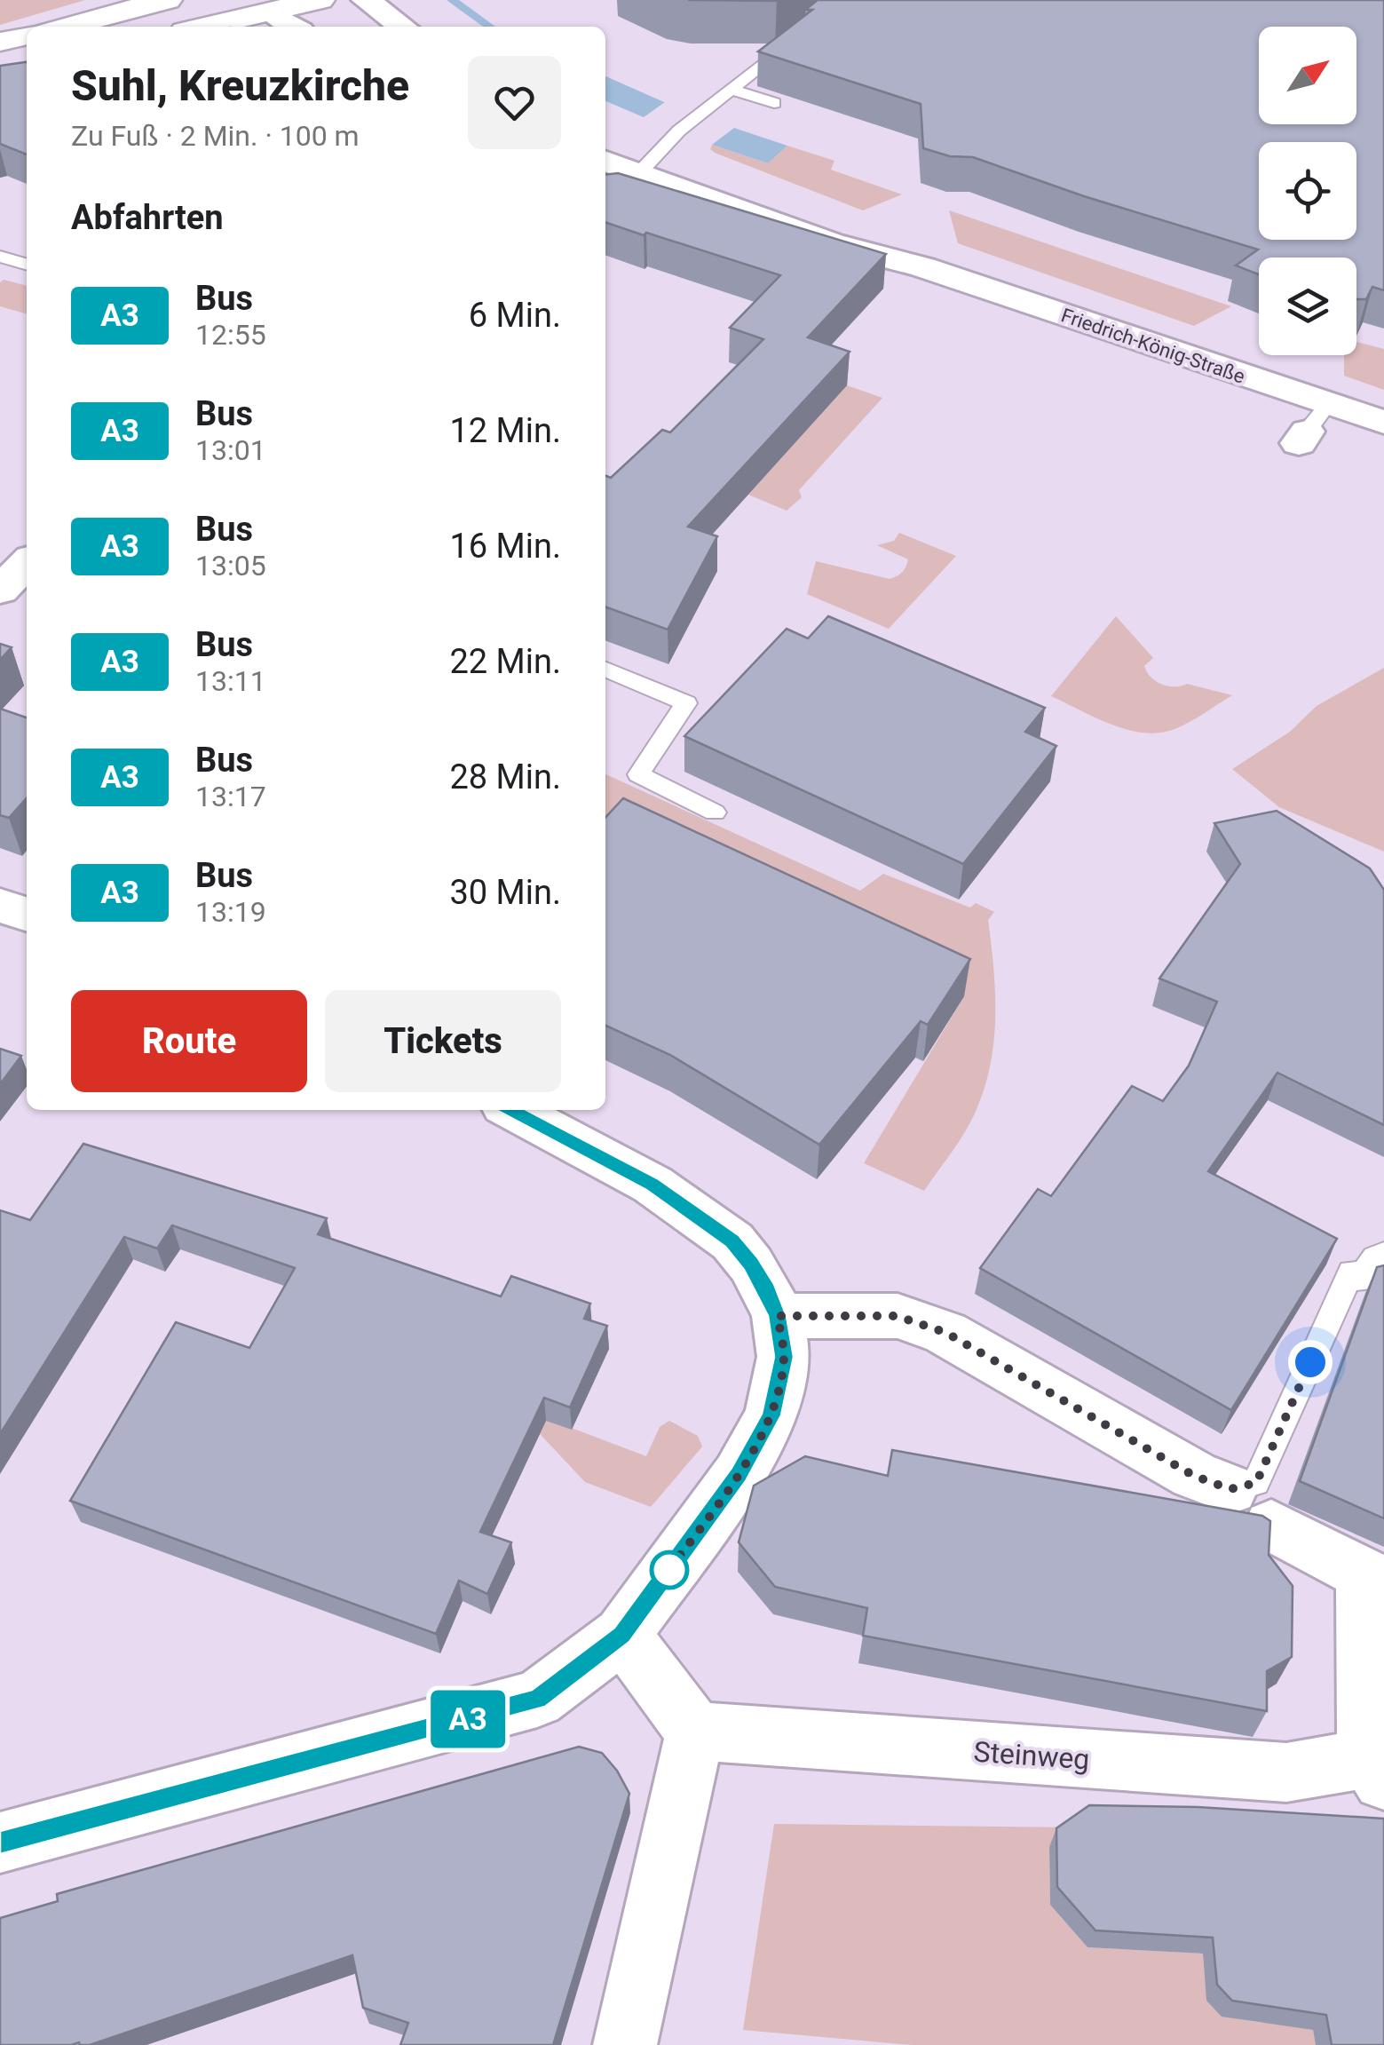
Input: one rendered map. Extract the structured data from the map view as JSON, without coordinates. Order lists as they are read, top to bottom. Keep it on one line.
{"streets":{"street":["Friedrich-König-Straße","Steinweg"]},"lines":["bus line A3"],"north":"top right","page":{"on_map":"A3","heading":[["Suhl, Kreuzkirche","Zu Fuß · 2 Min. · 100 m"],"Abfahrten"],"list":[{"mark":"A3","name":"Bus","note":"12:55","value":"6 Min."},{"mark":"A3","name":"Bus","note":"13:01","value":"12 Min."},{"mark":"A3","name":"Bus","note":"13:05","value":"16 Min."},{"mark":"A3","name":"Bus","note":"13:11","value":"22 Min."},{"mark":"A3","name":"Bus","note":"13:17","value":"28 Min."},{"mark":"A3","name":"Bus","note":"13:19","value":"30 Min."}],"buttons":["Route","Tickets"]}}
